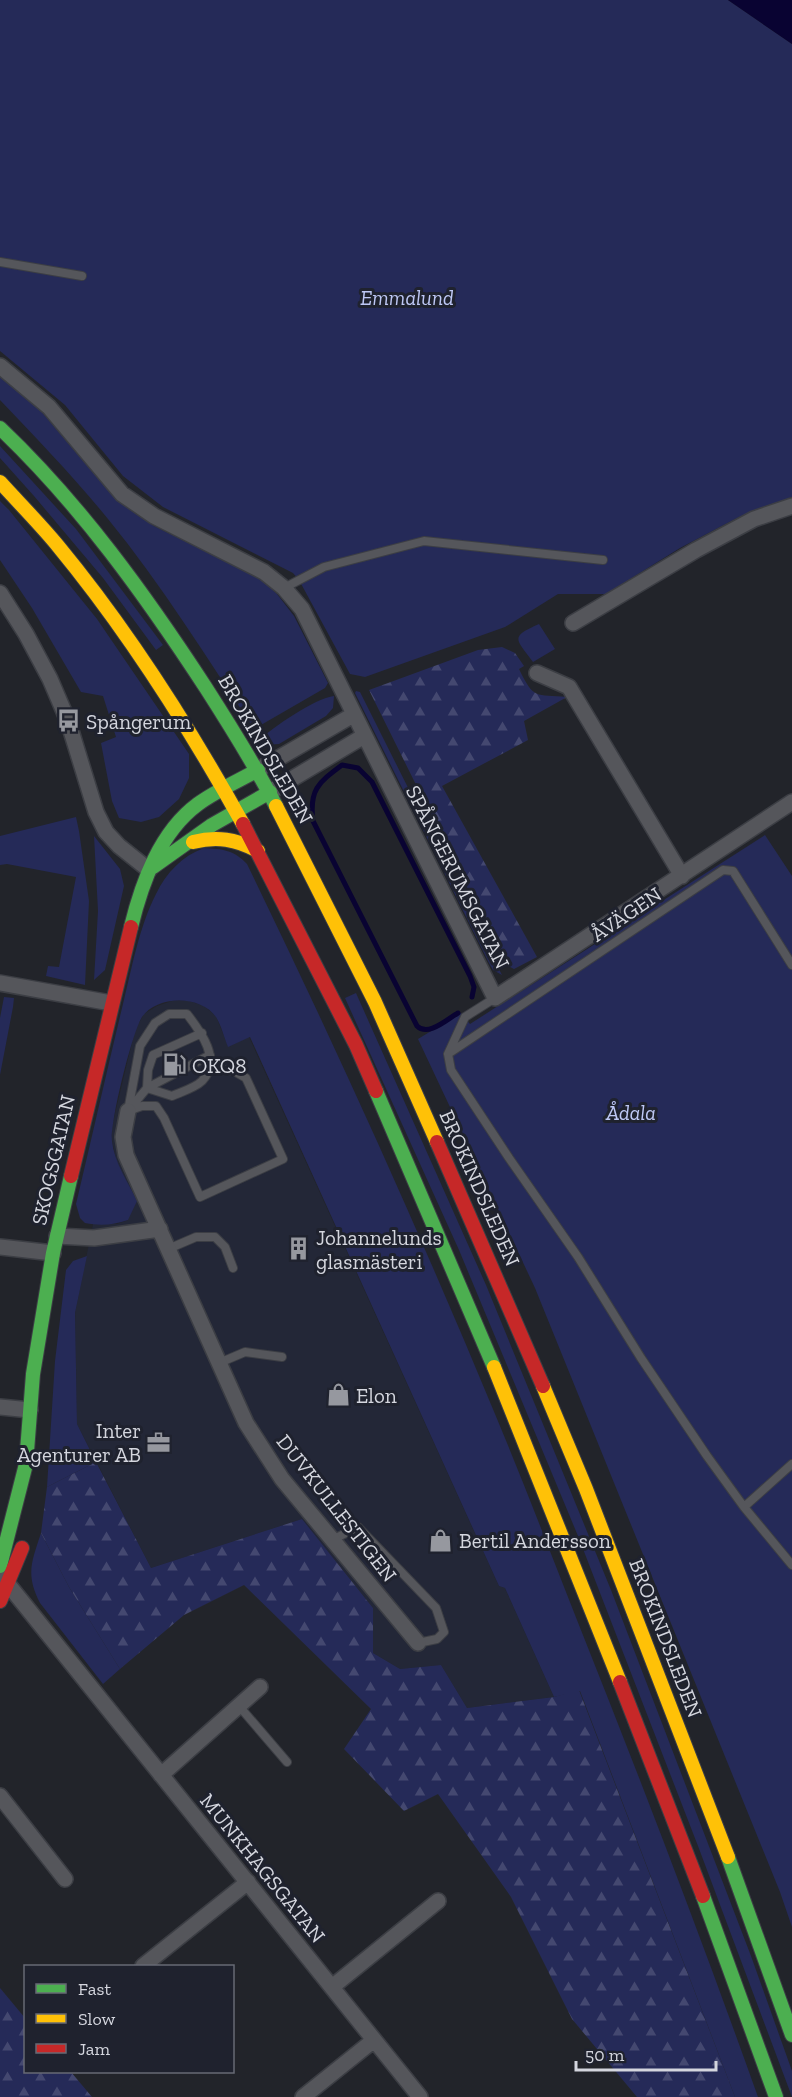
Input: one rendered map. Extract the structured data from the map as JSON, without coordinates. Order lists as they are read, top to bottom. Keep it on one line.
{"streets":{"main road":["BROKINDSLEDEN","SKOGSGATAN"],"street":["SPÅNGERUMSGATAN","DUVKULLESTIGEN","MUNKHAGSGATAN"],"lane":["ÅVÄGEN"]},"crossings":[["BROKINDSLEDEN","SKOGSGATAN"]],"parks":["Emmalund","Ådala"],"places":{"bus stop":["Spångerum"],"fuel station":["OKQ8"],"building":["Johannelunds glasmästeri"],"shop":["Elon","Bertil Andersson"],"office":["Inter Agenturer AB"]},"legend":["Fast","Slow","Jam"],"scale_bar":"50 m"}
